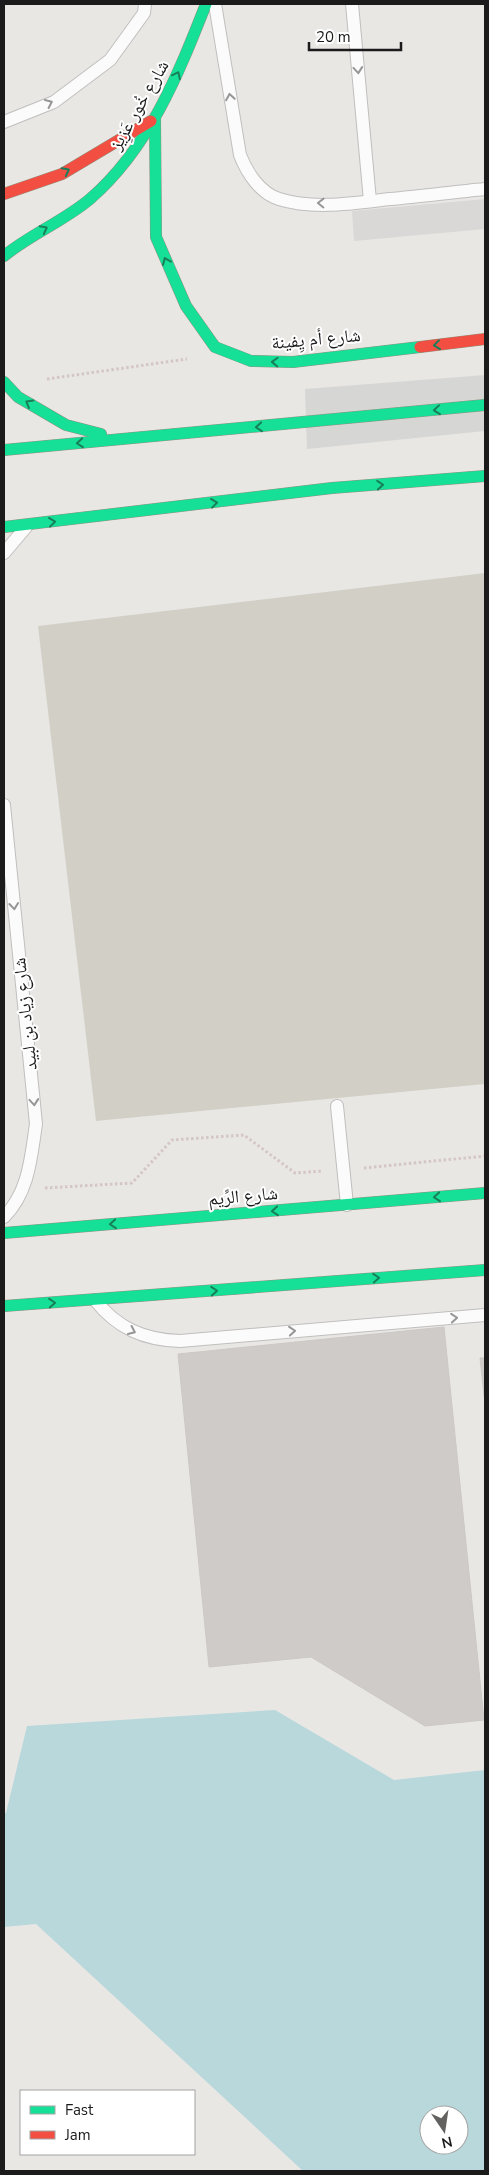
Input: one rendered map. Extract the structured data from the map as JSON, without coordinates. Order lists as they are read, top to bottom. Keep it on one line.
{"streets":{"main road":["شارع خُور عَزِيز","شارع أم يِفينة","شارع الرِّيم"],"lane":["شارع زياد بن لبيد"]},"one_way":["شارع زياد بن لبيد"],"legend":["Fast","Jam"],"scale_bar":"20 m","north":"bottom"}
